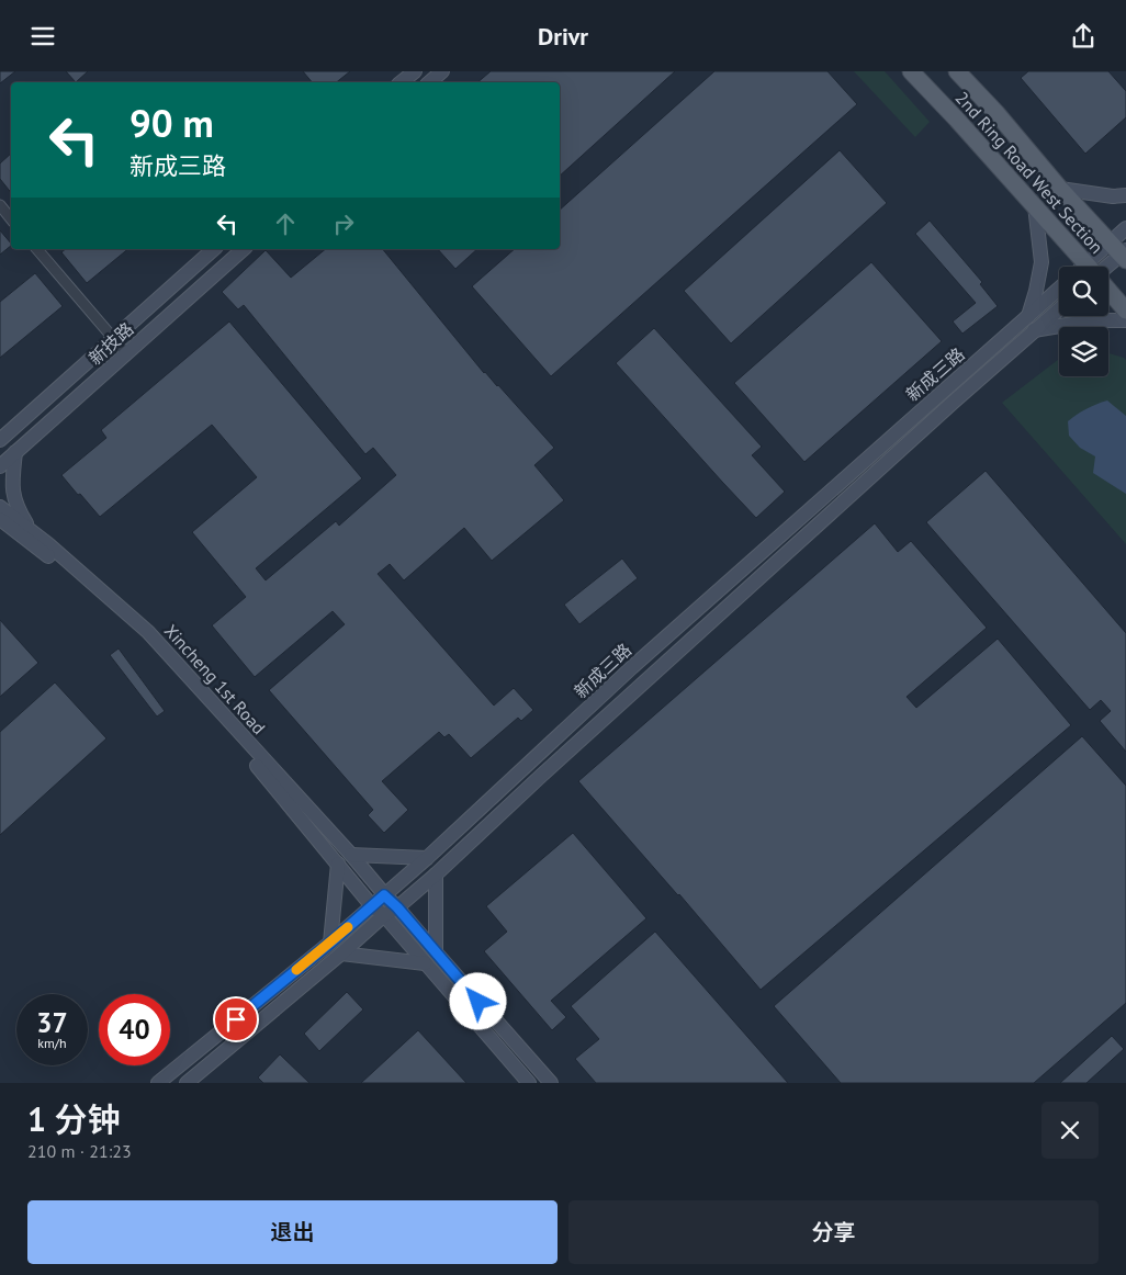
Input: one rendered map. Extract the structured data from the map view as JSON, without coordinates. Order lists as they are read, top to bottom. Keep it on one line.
{"streets":{"main road":["2nd Ring Road West Section"],"street":["新技路","新成三路","Xincheng 1st Road"]},"crossings":[["新成三路","Xincheng 1st Road"]],"page":{"header":"Drivr","turn":["90 m","新成三路"],"speed":"37 km/h","limit":"40","heading":["1 分钟","210 m · 21:23"],"buttons":["退出","分享"]}}
